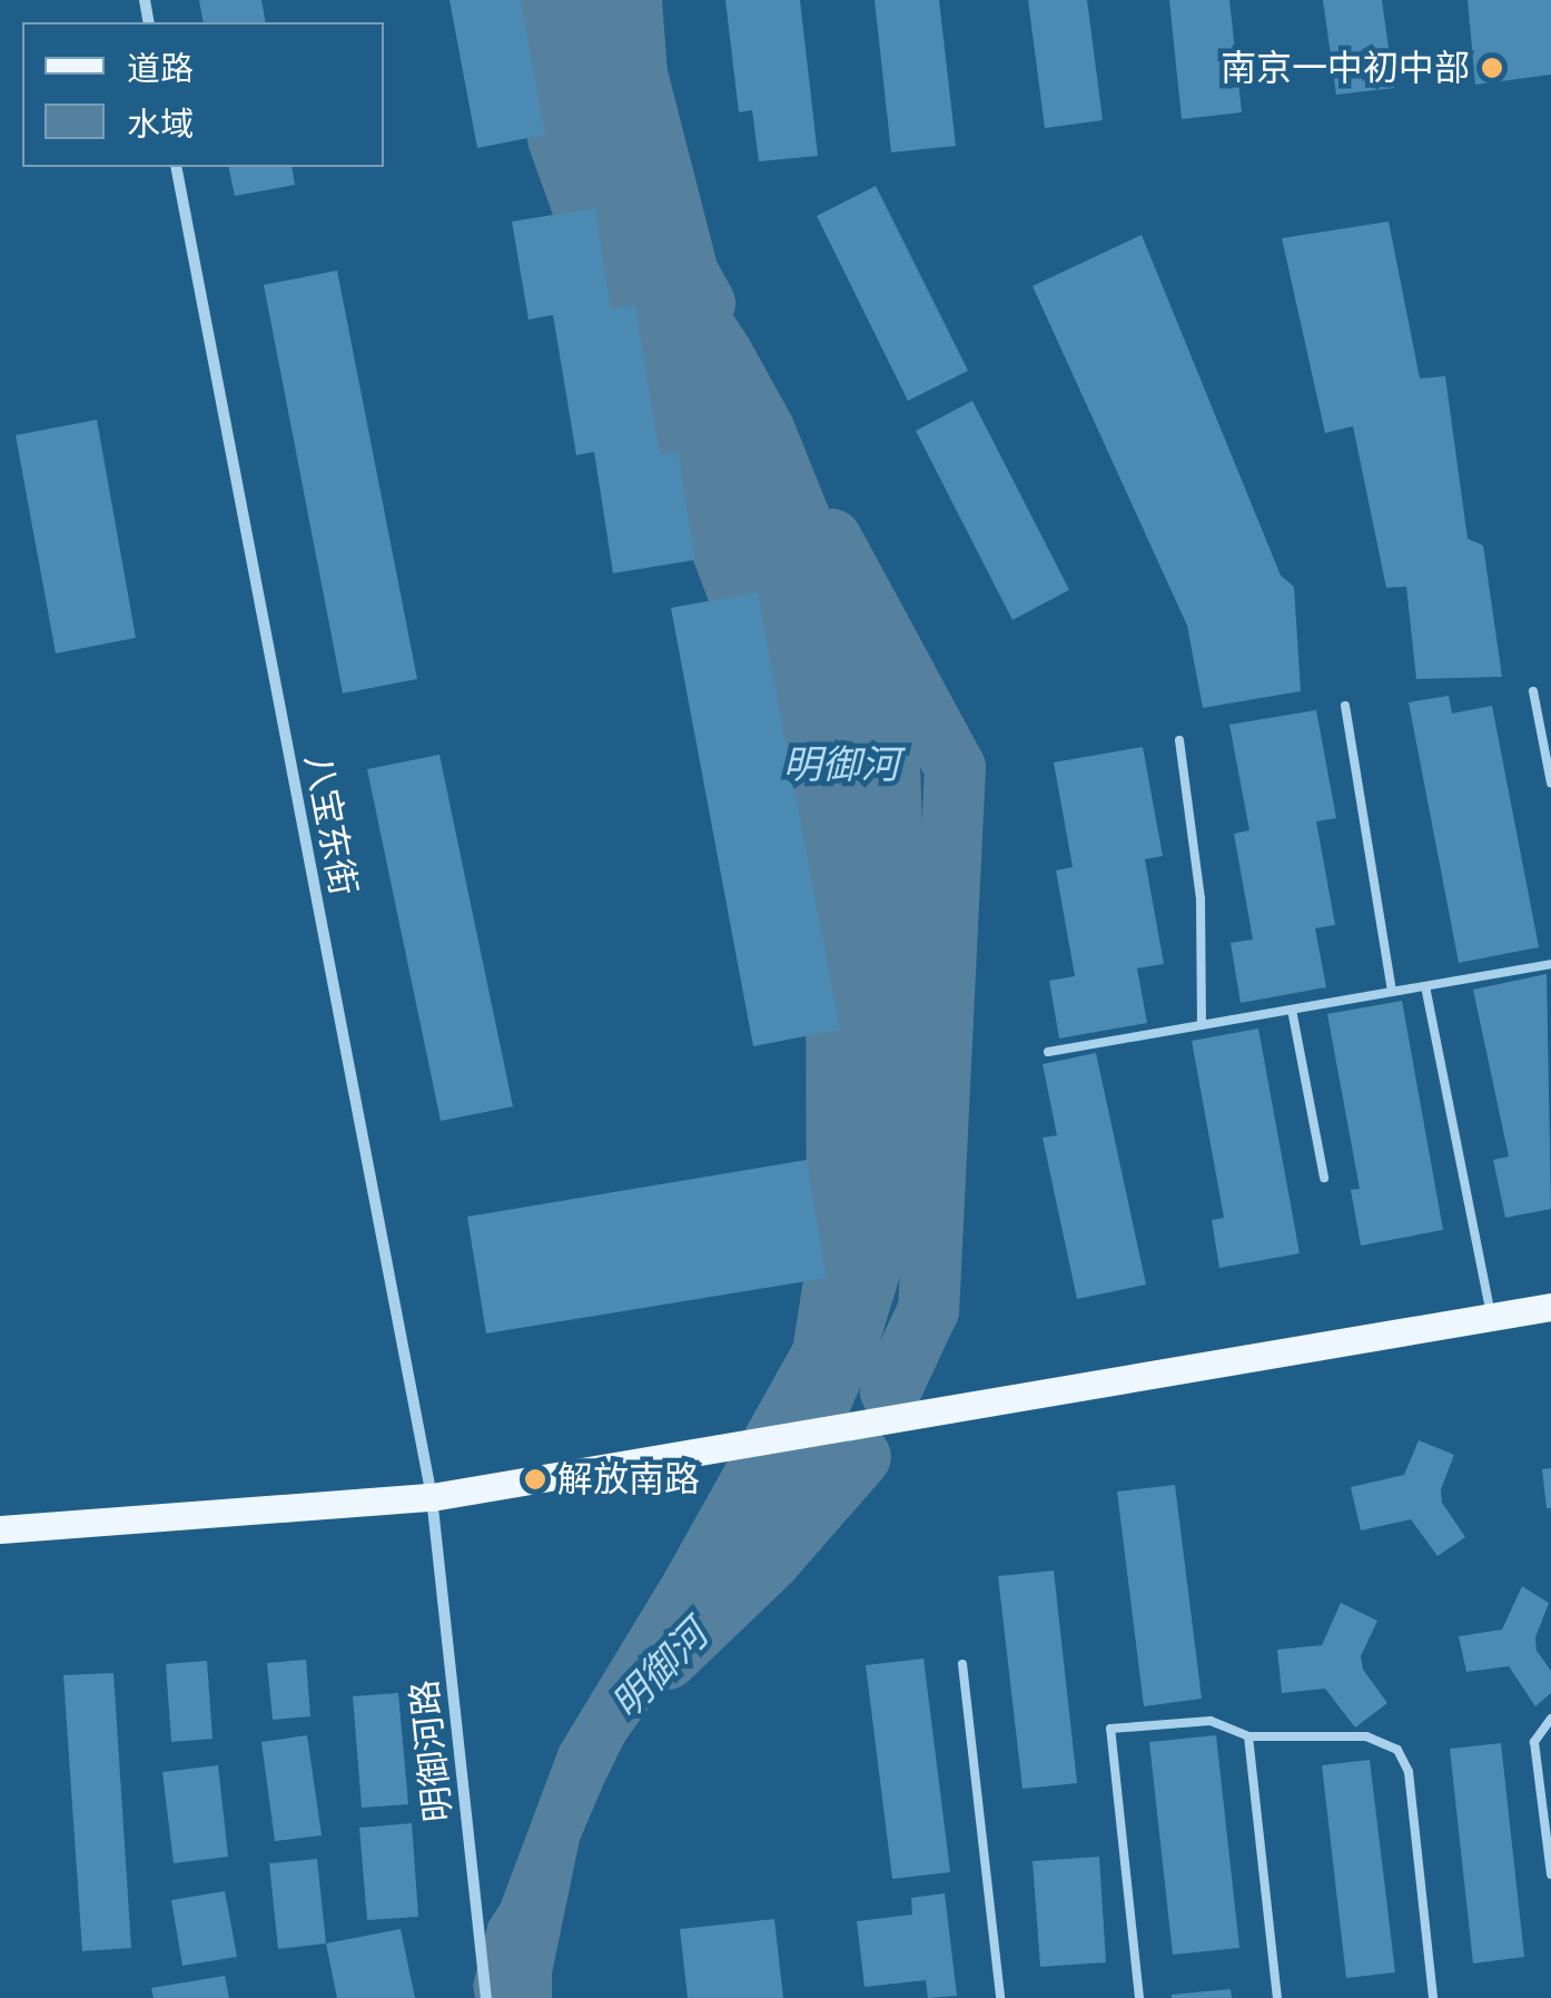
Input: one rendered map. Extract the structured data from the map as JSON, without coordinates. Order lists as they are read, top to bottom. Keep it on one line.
{"streets":{"street":["八宝东街","明御河路"]},"crossings":[["八宝东街","明御河路"]],"water":["明御河"],"places":["南京一中初中部","解放南路"],"legend":["道路","水域"]}
